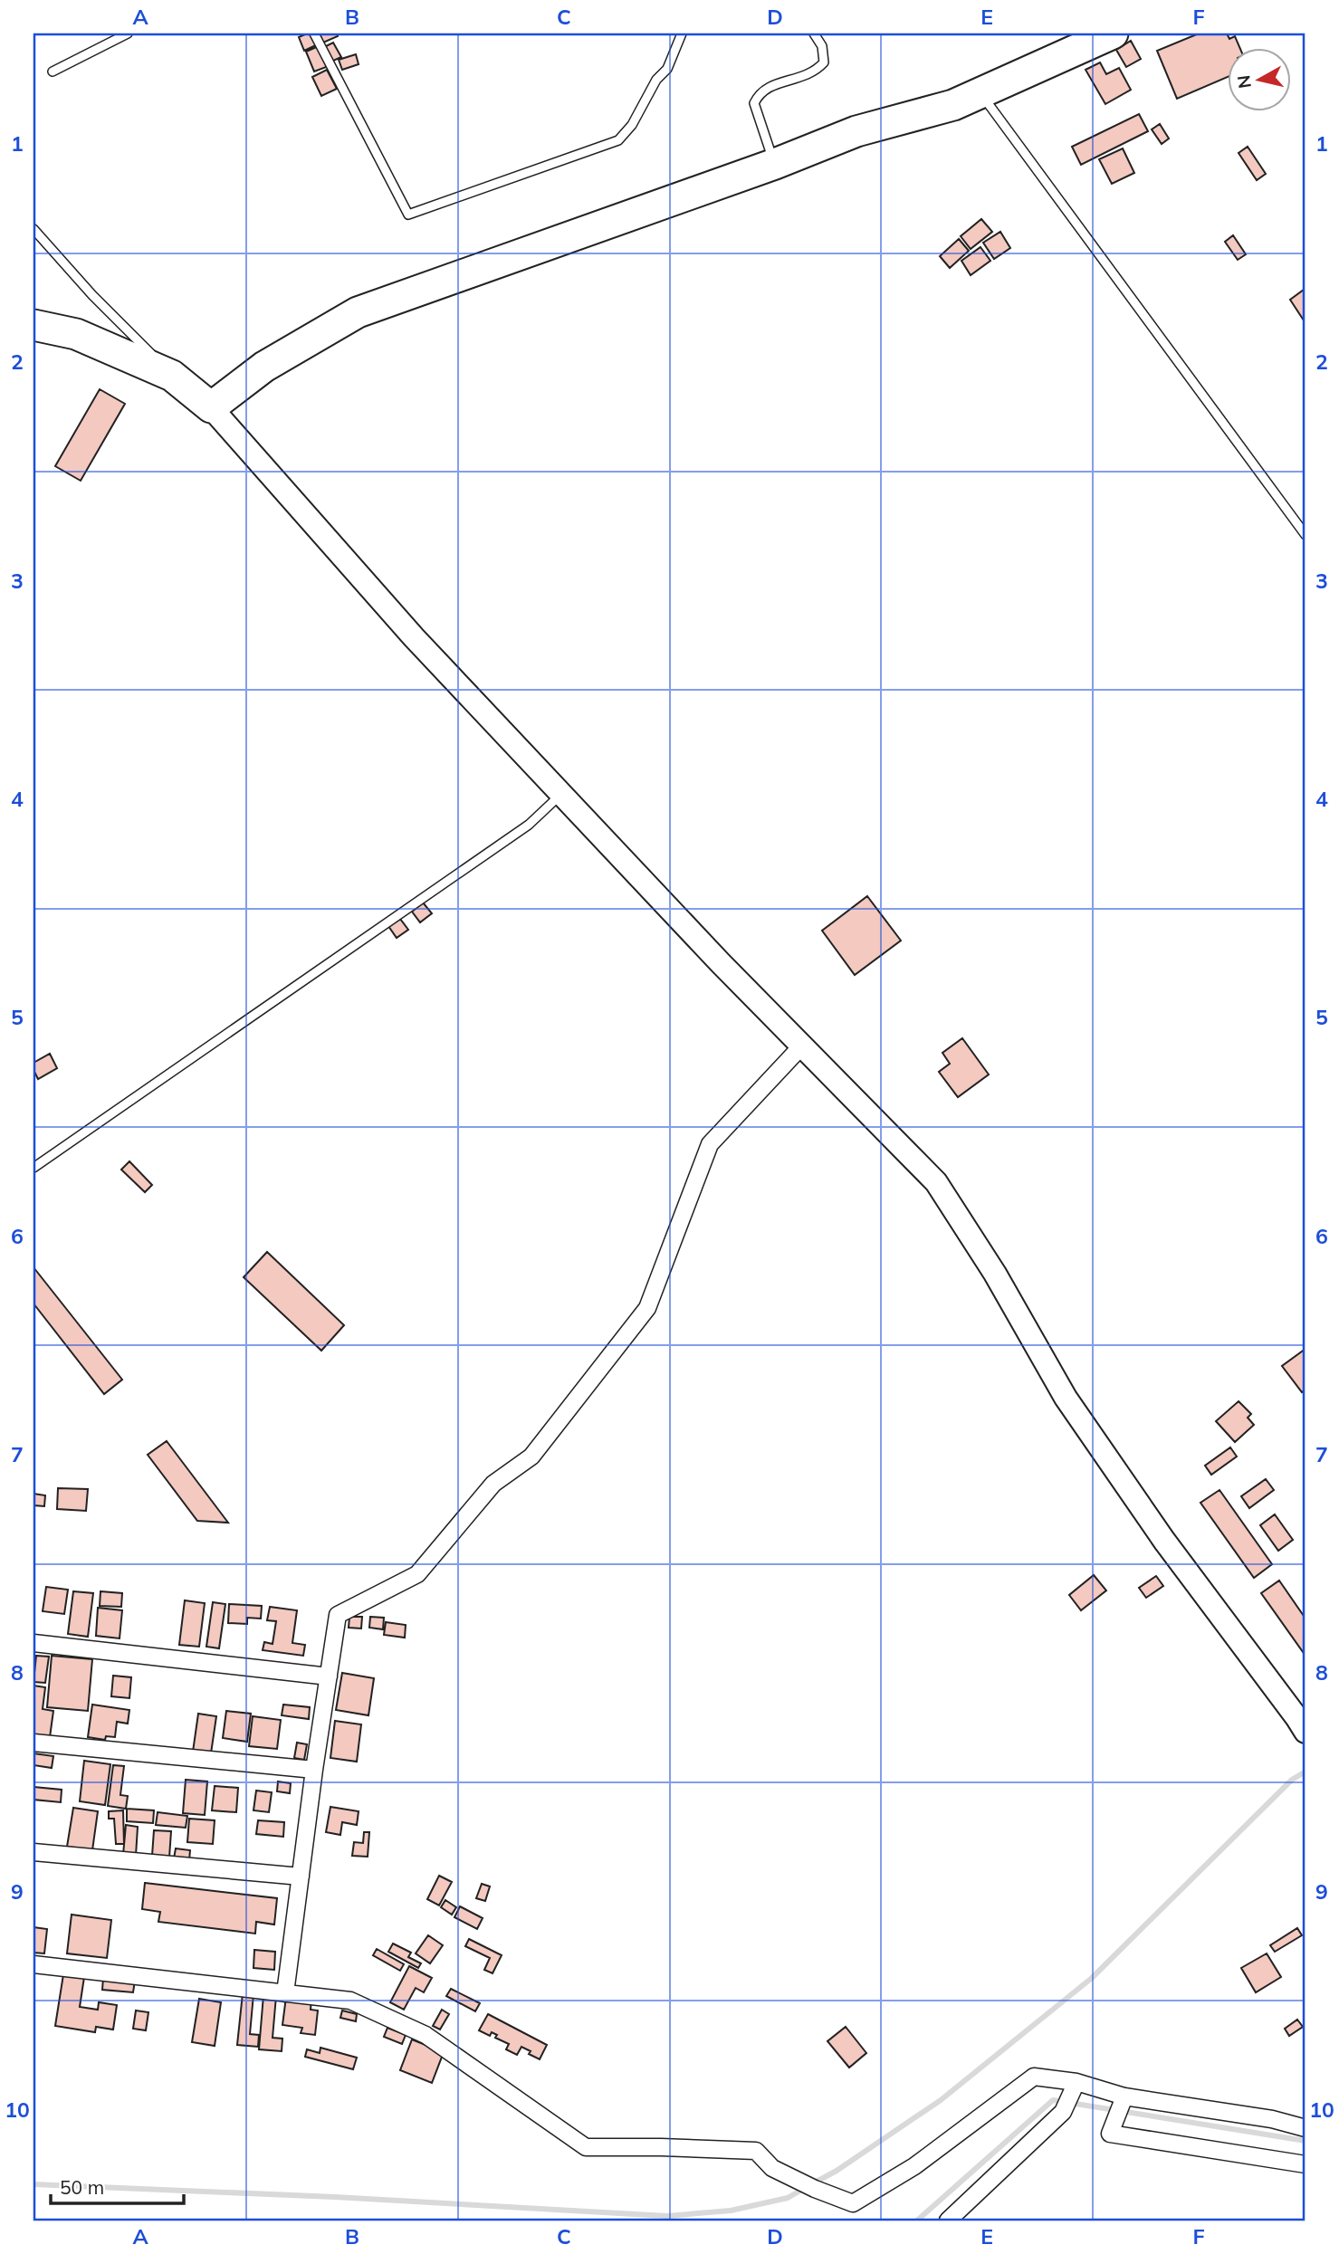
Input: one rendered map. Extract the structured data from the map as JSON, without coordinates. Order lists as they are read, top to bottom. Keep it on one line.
{"scale_bar":"50 m","north":"left","grid":{"columns":["A","B","C","D","E","F"],"rows":["1","2","3","4","5","6","7","8","9","10"]}}
